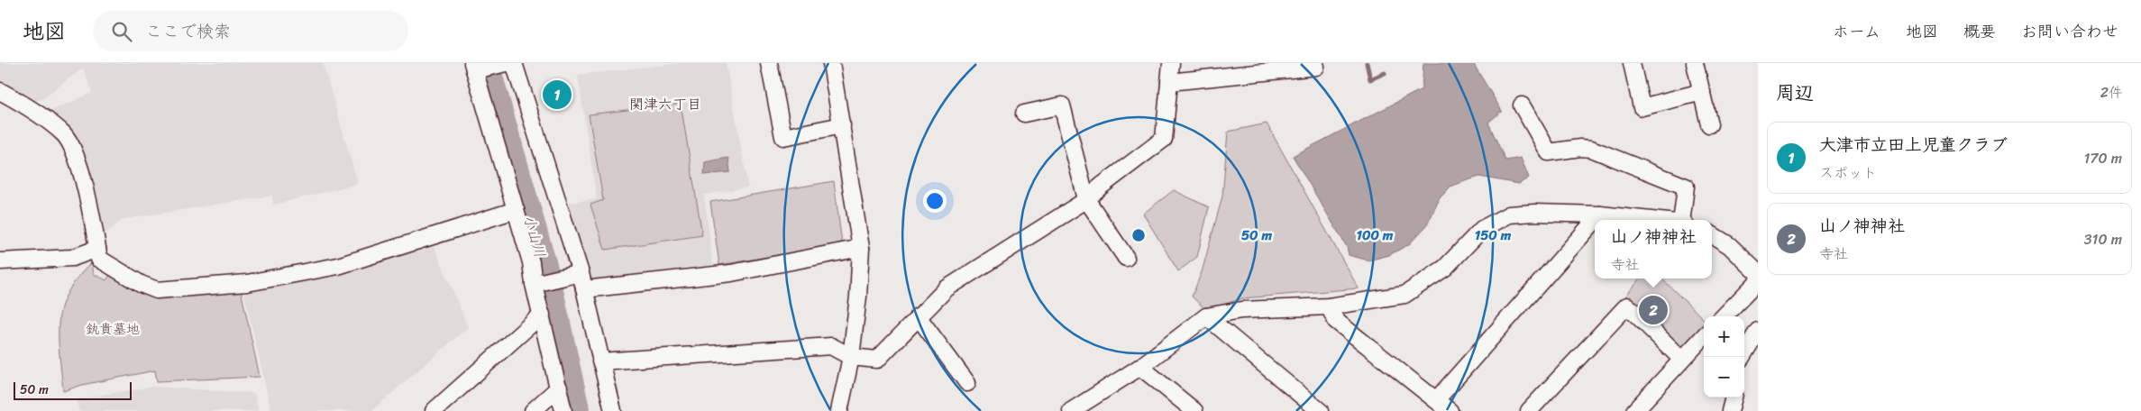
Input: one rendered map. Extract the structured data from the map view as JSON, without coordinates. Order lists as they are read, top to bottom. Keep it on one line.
{"districts":["関津六丁目"],"water":["小山川"],"parks":["釻貴墓地"],"scale_bar":"50 m","page":{"header":"地図","search":"ここで検索","nav":["ホーム","地図","概要","お問い合わせ"],"heading":["周辺","2件"],"pins":["1","2"],"list":[{"mark":"1","name":"大津市立田上児童クラブ","note":"スポット","value":"170 m"},{"mark":"2","name":"山ノ神神社","note":"寺社","value":"310 m"}],"popup":["山ノ神神社","寺社"],"map_buttons":["+","−"],"scale":"50 m"},"rings":["50 m","100 m","150 m"]}
